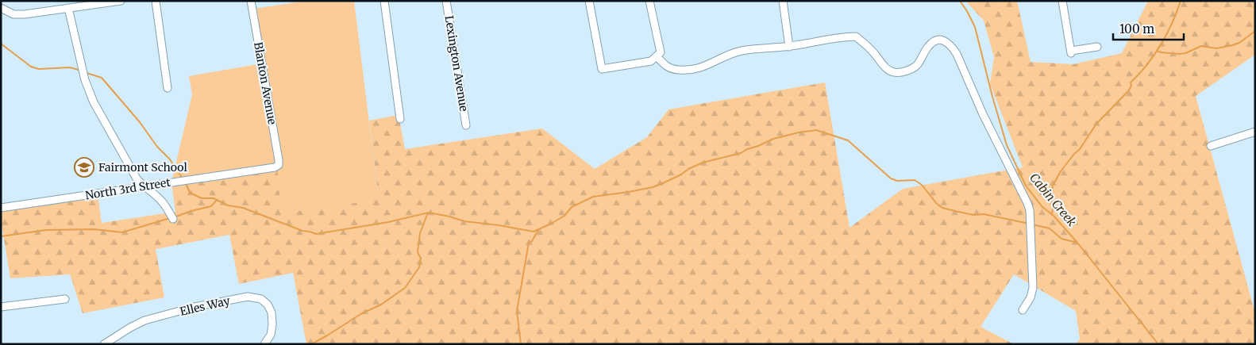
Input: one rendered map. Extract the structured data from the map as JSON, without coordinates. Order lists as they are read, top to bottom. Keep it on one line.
{"streets":{"street":["Lexington Avenue","Blanton Avenue","North 3rd Street","Elles Way"]},"crossings":[["Blanton Avenue","North 3rd Street"]],"water":["Cabin Creek"],"places":{"school or university":["Fairmont School"]},"scale_bar":"100 m"}
